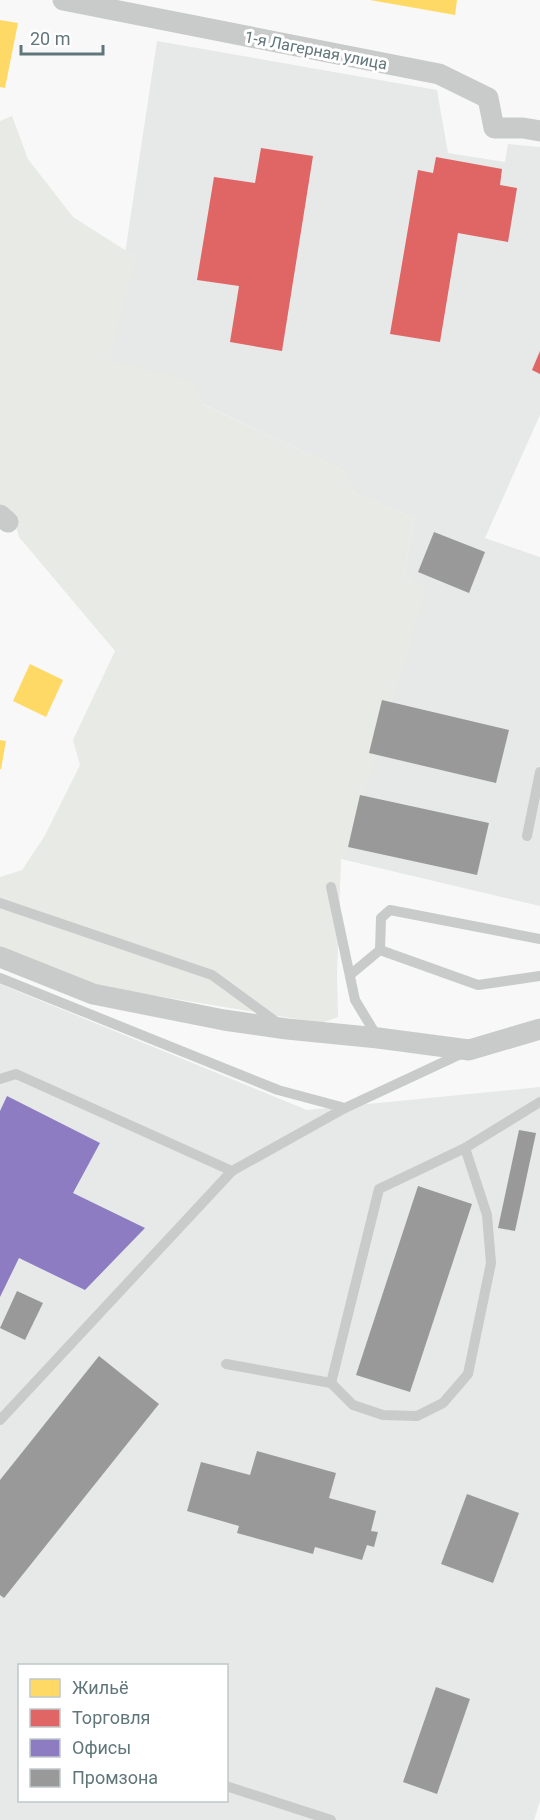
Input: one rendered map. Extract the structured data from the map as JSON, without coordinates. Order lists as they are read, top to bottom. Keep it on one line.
{"streets":{"street":["1-я Лагерная улица"]},"legend":["Жильё","Торговля","Офисы","Промзона"],"scale_bar":"20 m"}
